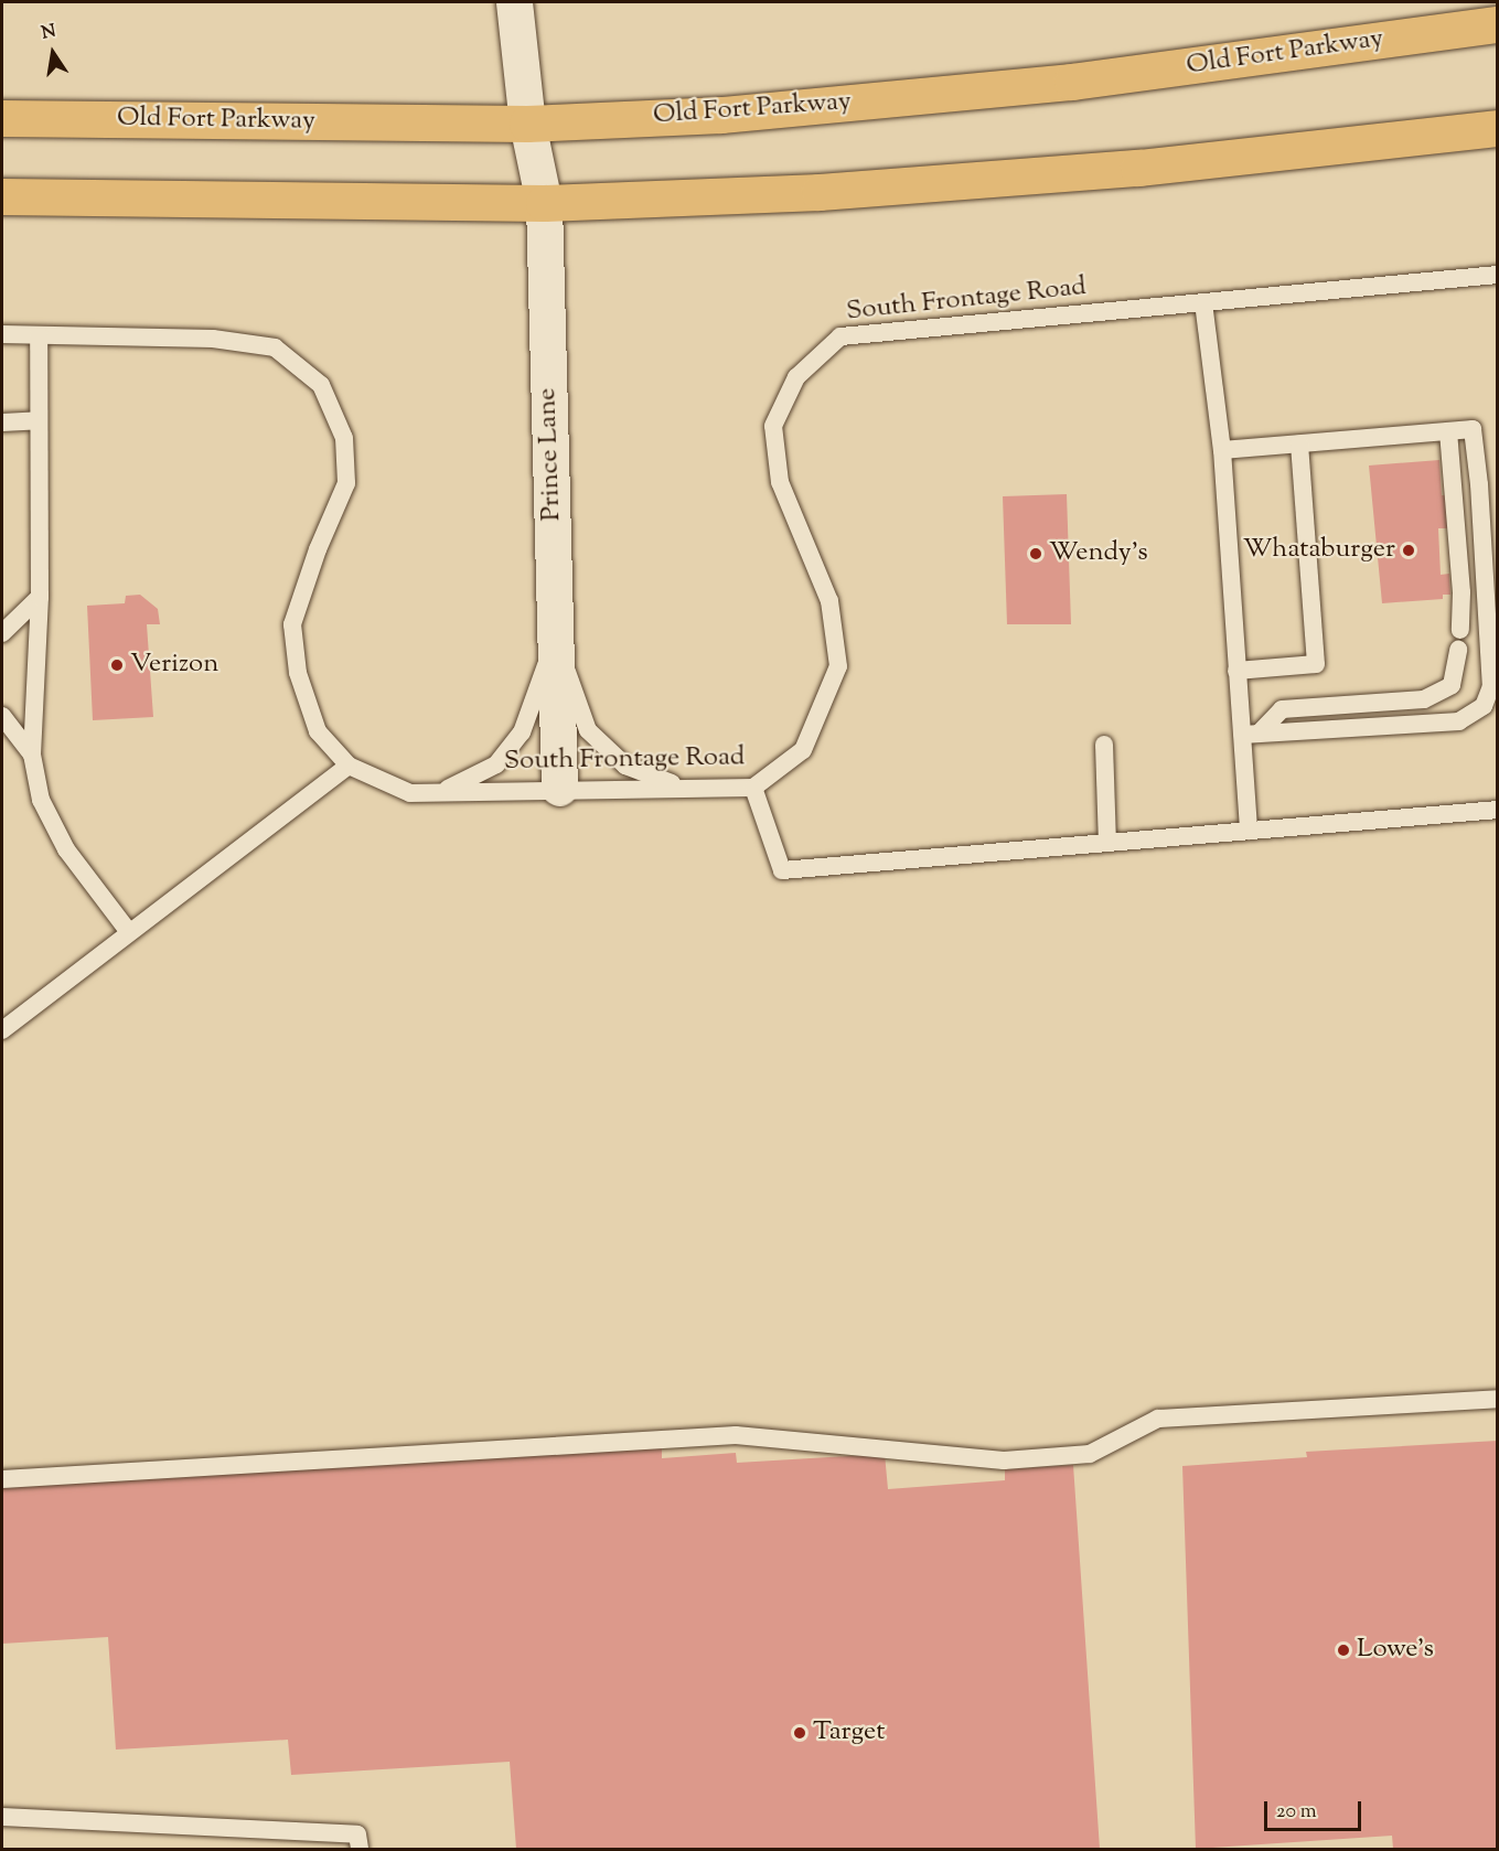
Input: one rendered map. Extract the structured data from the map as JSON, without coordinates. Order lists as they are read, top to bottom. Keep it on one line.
{"streets":{"main road":["Old Fort Parkway"],"street":["Prince Lane"],"lane":["South Frontage Road"]},"crossings":[["Old Fort Parkway","Prince Lane"],["South Frontage Road","Prince Lane"]],"places":["Whataburger","Wendy's","Verizon","Lowe's","Target"],"scale_bar":"20 m","north":"top"}
